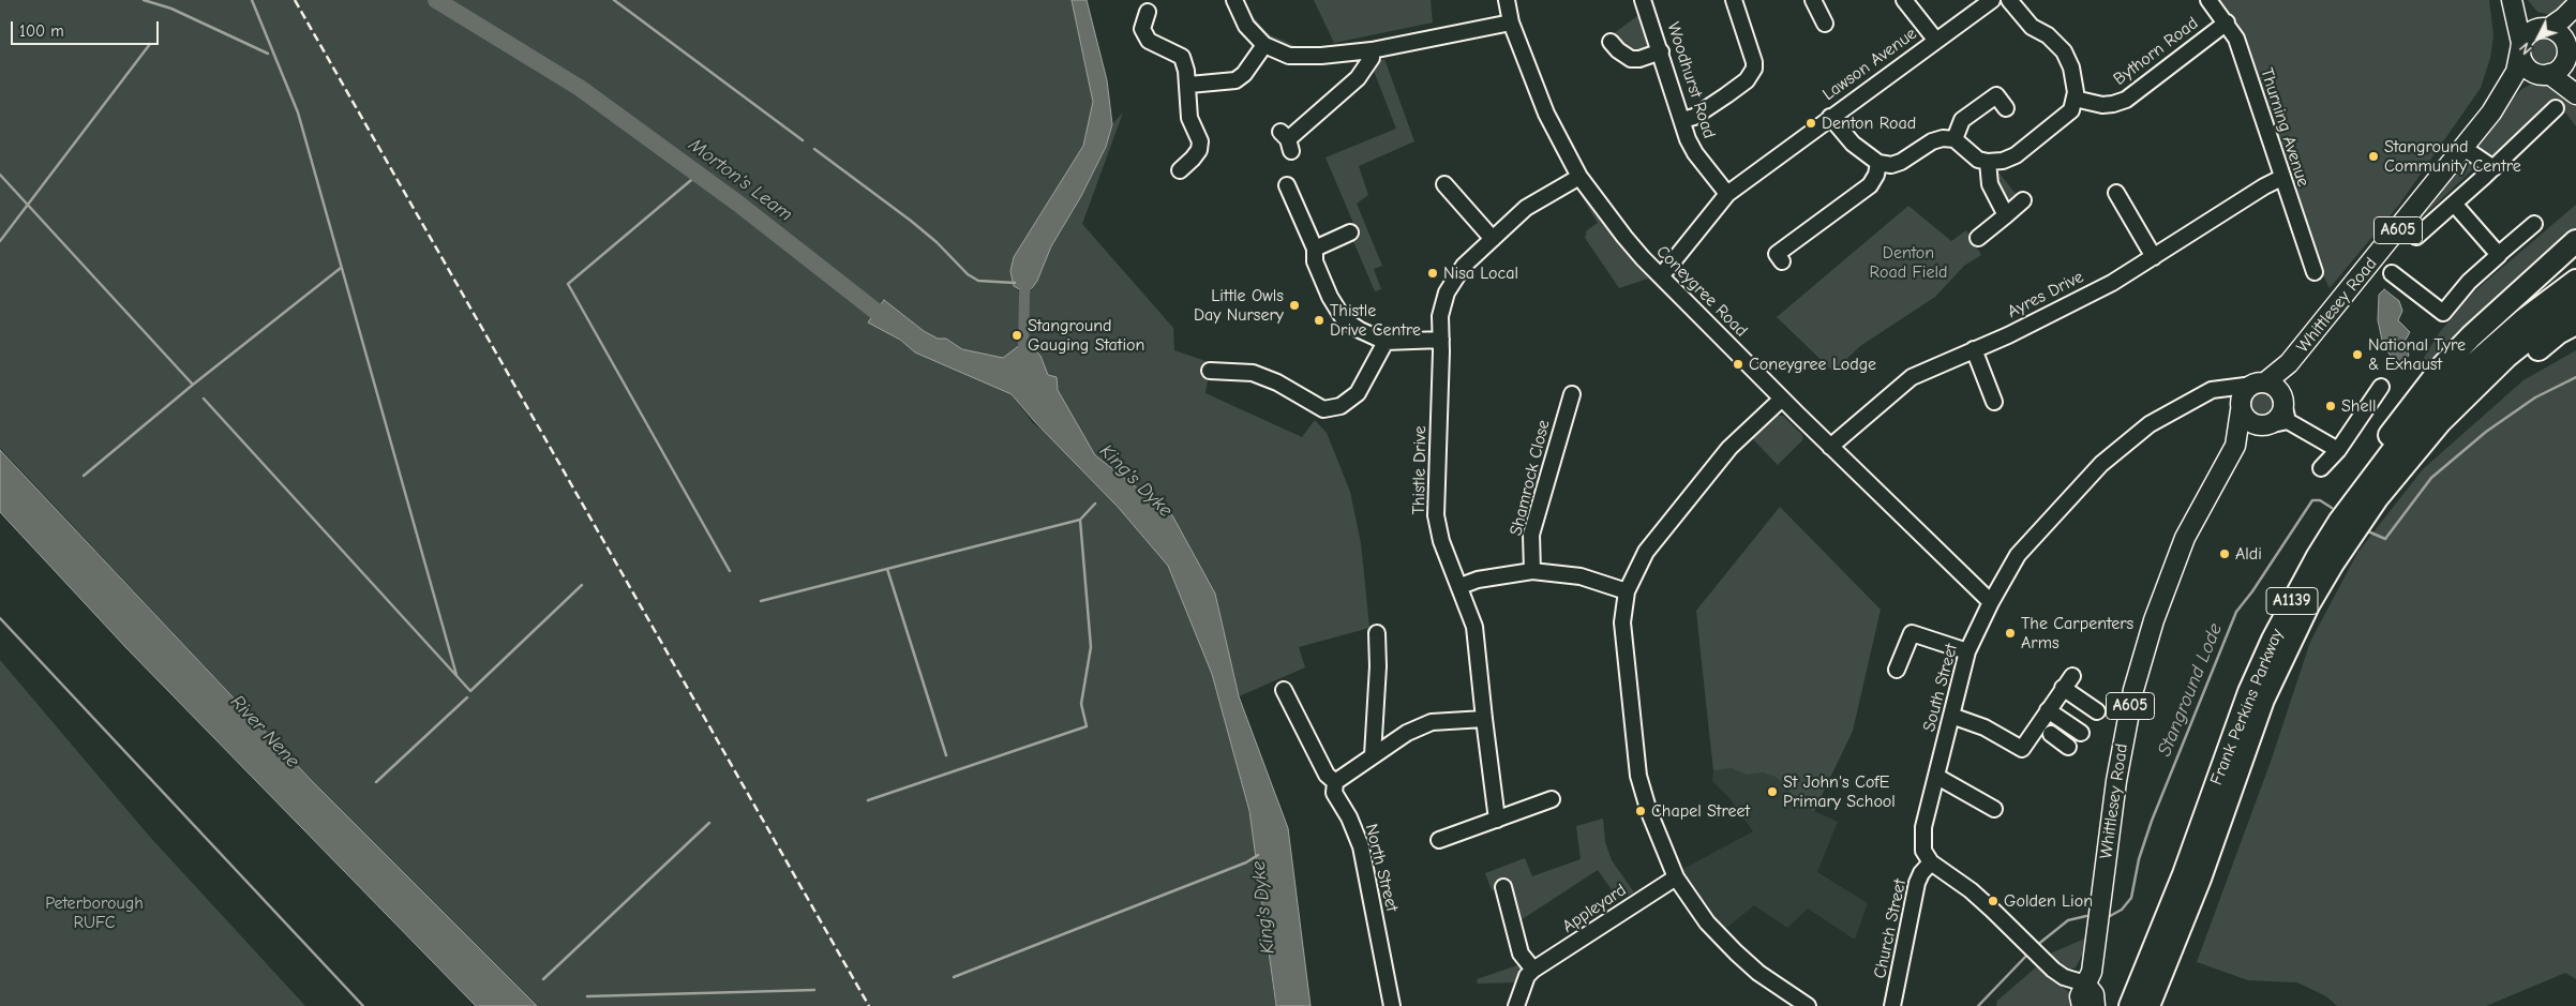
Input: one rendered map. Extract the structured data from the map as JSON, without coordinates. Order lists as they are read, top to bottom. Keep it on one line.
{"streets":{"highway":["A1139","Frank Perkins Parkway"],"main road":["A605","Whittlesey Road"],"street":["Bythorn Road","Lawson Avenue","Woodhurst Road","Thurning Avenue","Coneygree Road","Ayres Drive","Thistle Drive","Shamrock Close","South Street","North Street","Appleyard","Church Street"]},"crossings":[["Bythorn Road","Thurning Avenue"],["Lawson Avenue","Woodhurst Road"],["Lawson Avenue","Coneygree Road"],["Thurning Avenue","Ayres Drive"],["A605","Whittlesey Road"],["A605","South Street"],["Coneygree Road","Ayres Drive"],["Coneygree Road","Thistle Drive"],["Coneygree Road","South Street"],["Whittlesey Road","South Street"],["A1139","Frank Perkins Parkway"],["South Street","Church Street"]],"water":["Morton's Leam","King's Dyke","Stanground Lode","River Nene"],"parks":["Denton Road Field","Peterborough RUFC"],"places":["Denton Road","Stanground Community Centre","Nisa Local","Little Owls Day Nursery","Thistle Drive Centre","Stanground Gauging Station","National Tyre & Exhaust","Coneygree Lodge","Shell","Aldi","The Carpenters Arms","St John's CofE Primary School","Chapel Street","Golden Lion"],"scale_bar":"100 m","north":"bottom left"}
